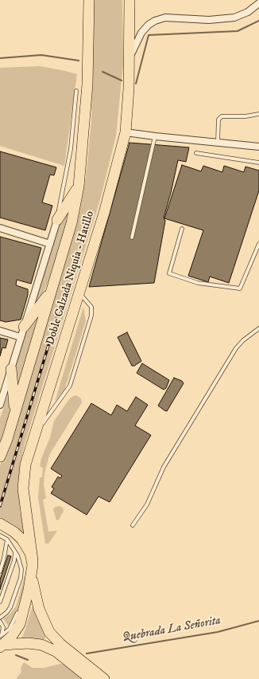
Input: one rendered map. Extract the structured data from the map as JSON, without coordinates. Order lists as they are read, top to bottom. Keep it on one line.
{"streets":{"highway":["Doble Calzada Niquia - Hatillo"]},"water":["Quebrada La Señorita"]}
